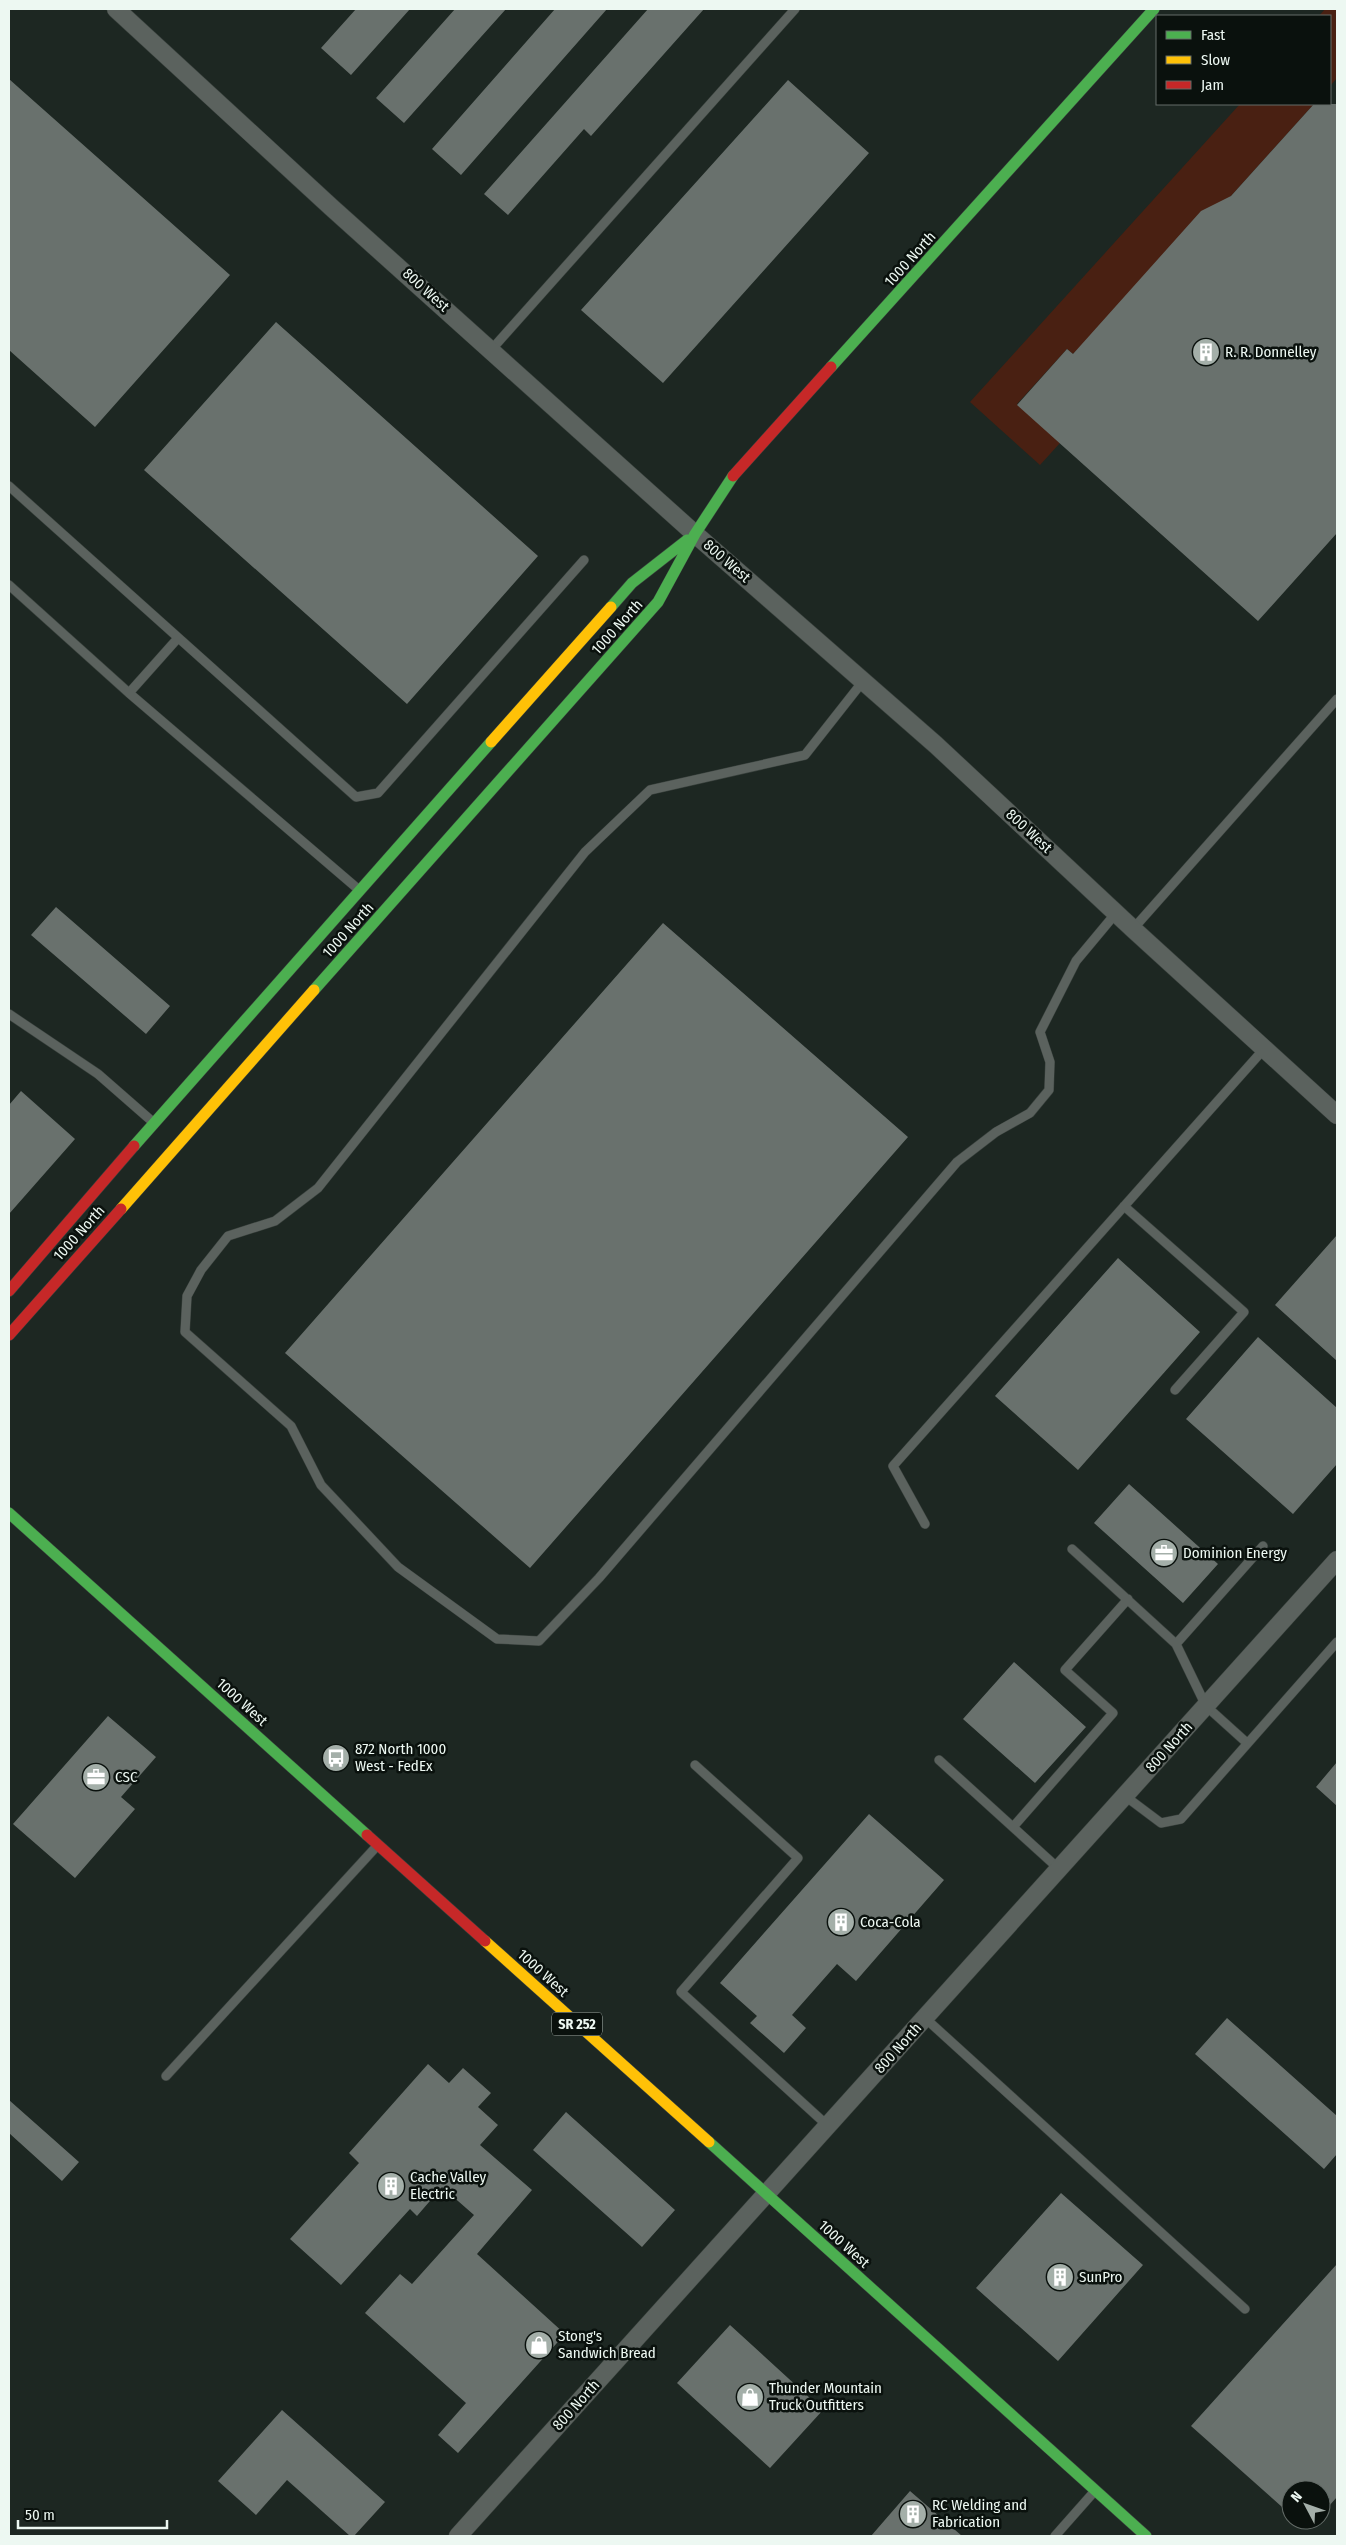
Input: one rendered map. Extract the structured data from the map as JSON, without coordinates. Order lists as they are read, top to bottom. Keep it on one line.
{"streets":{"street":["1000 North","800 West","1000 West","800 North","SR 252"]},"crossings":[["1000 North","800 West"],["1000 West","800 North"]],"places":{"building":["R. R. Donnelley","Coca-Cola","Cache Valley Electric","SunPro","RC Welding and Fabrication"],"office":["Dominion Energy","CSC"],"bus stop":["872 North 1000 West - FedEx"],"shop":["Stong's Sandwich Bread","Thunder Mountain Truck Outfitters"]},"legend":["Fast","Slow","Jam"],"scale_bar":"50 m","north":"top left"}
